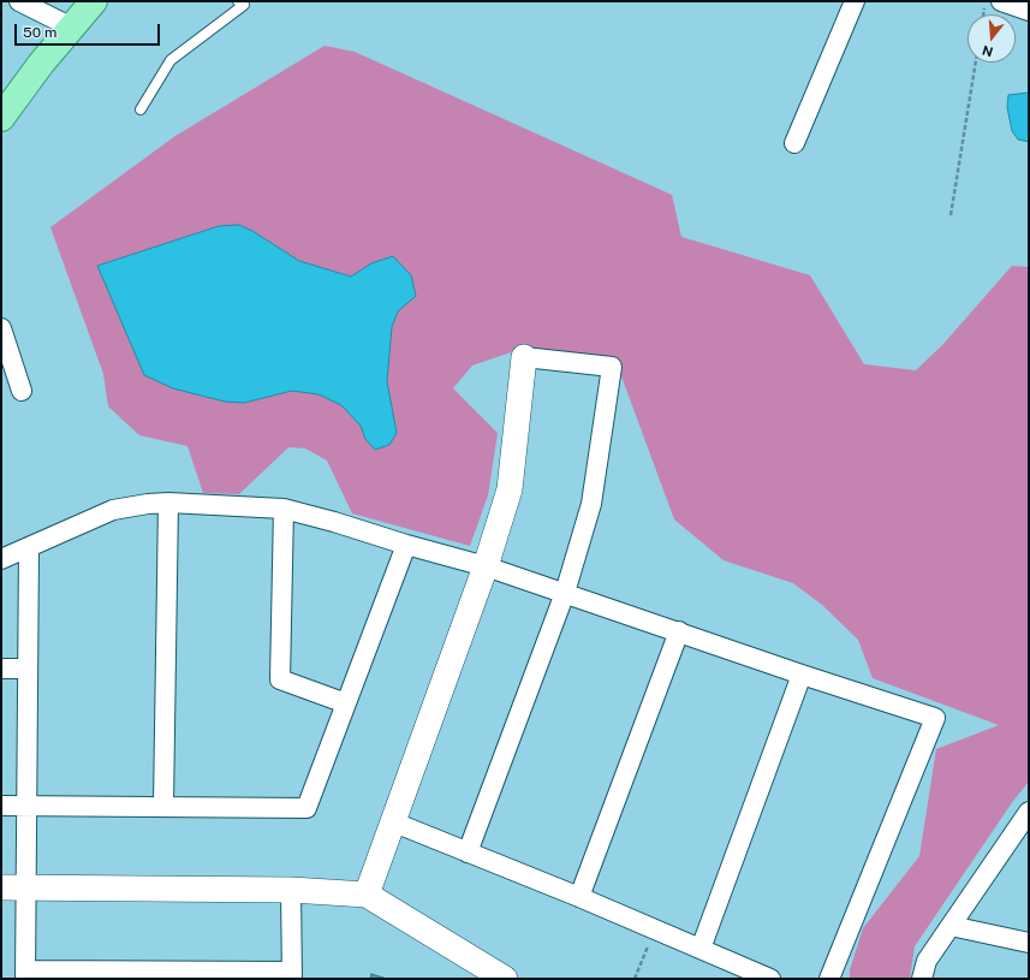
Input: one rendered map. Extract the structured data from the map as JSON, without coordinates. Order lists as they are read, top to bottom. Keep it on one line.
{"scale_bar":"50 m","north":"bottom"}
